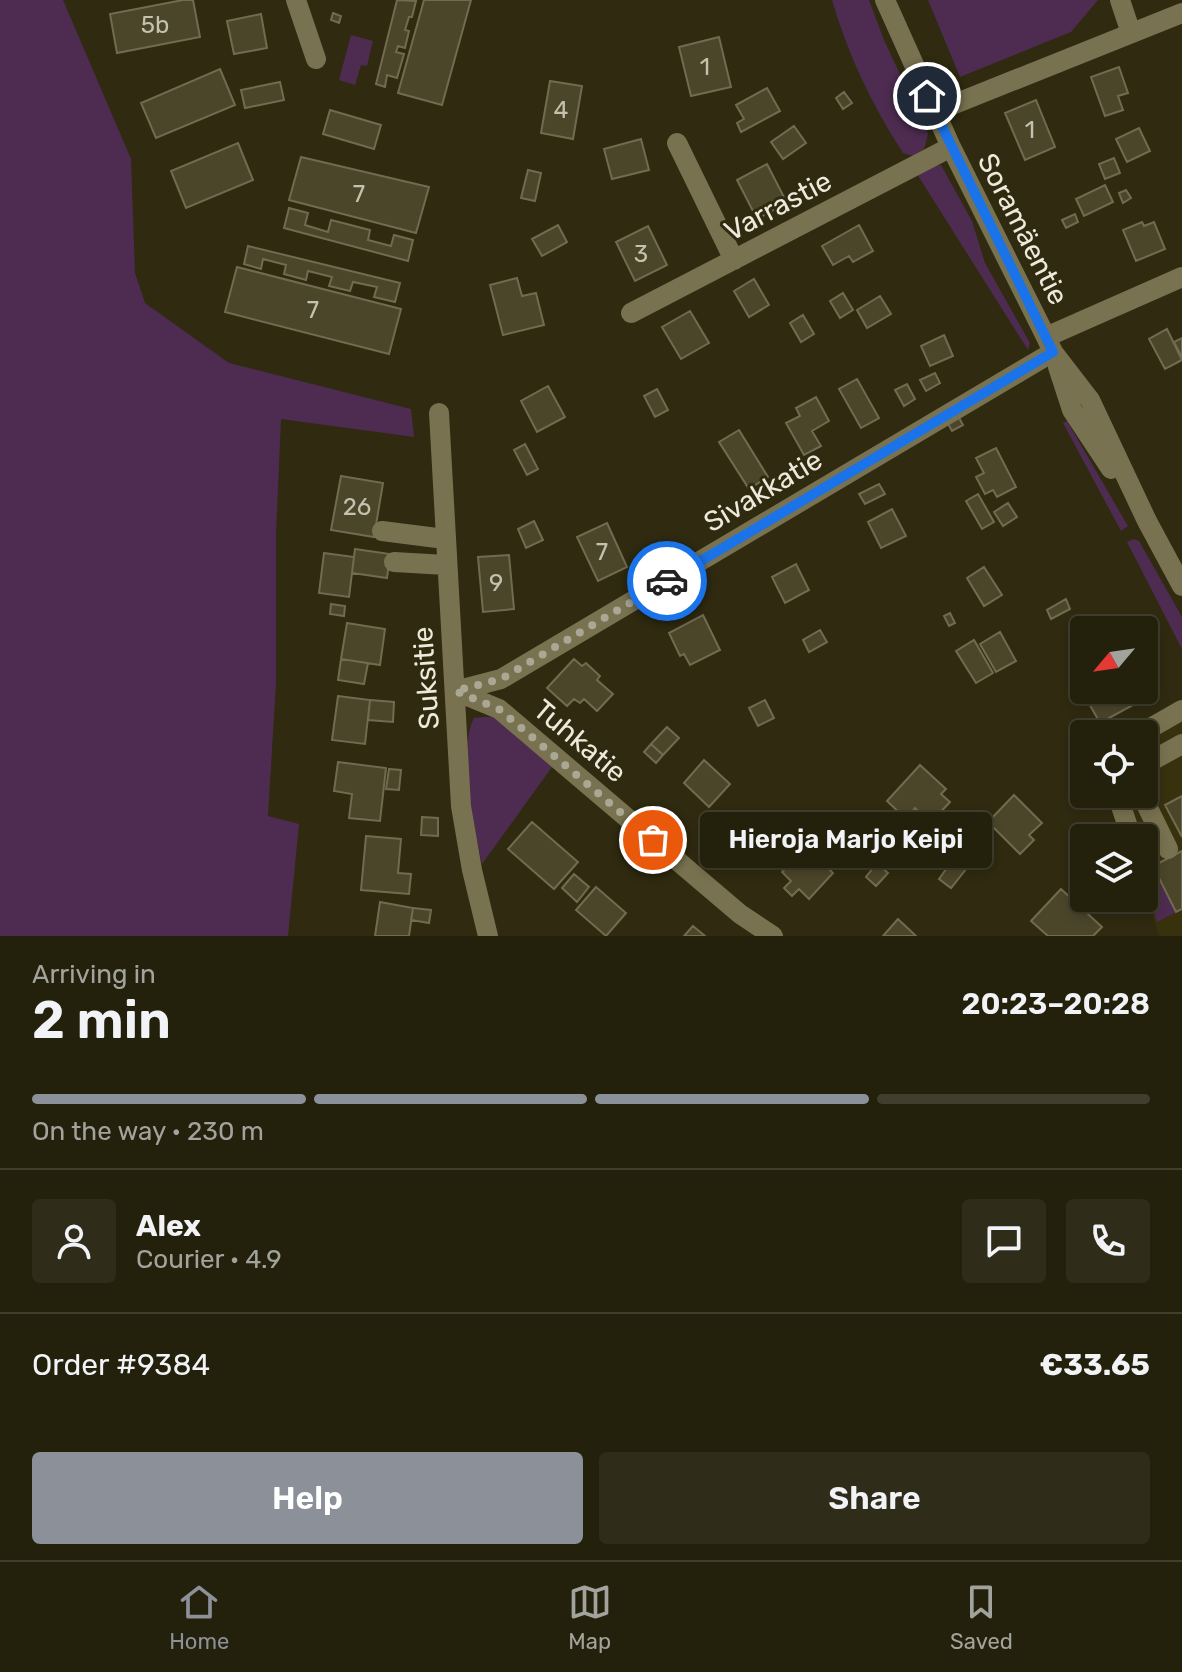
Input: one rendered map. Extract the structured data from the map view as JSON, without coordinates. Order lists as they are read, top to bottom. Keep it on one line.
{"streets":{"street":["Varrastie","Soramäentie","Sivakkatie","Suksitie","Tuhkatie"]},"crossings":[["Varrastie","Soramäentie"],["Soramäentie","Sivakkatie"],["Sivakkatie","Suksitie"],["Sivakkatie","Tuhkatie"],["Suksitie","Tuhkatie"]],"places":["Hieroja Marjo Keipi"],"house_numbers":["5b","1","4","1","7","3","7","26","7","9"],"north":"bottom left","page":{"bubble":"Hieroja Marjo Keipi","heading":["2 min","Arriving in","20:23–20:28"],"panel":["Alex","Courier · 4.9","Order #9384","€33.65"],"bar":"On the way · 230 m","buttons":["Help","Share"],"tabs":["Home","Map","Saved"]}}
